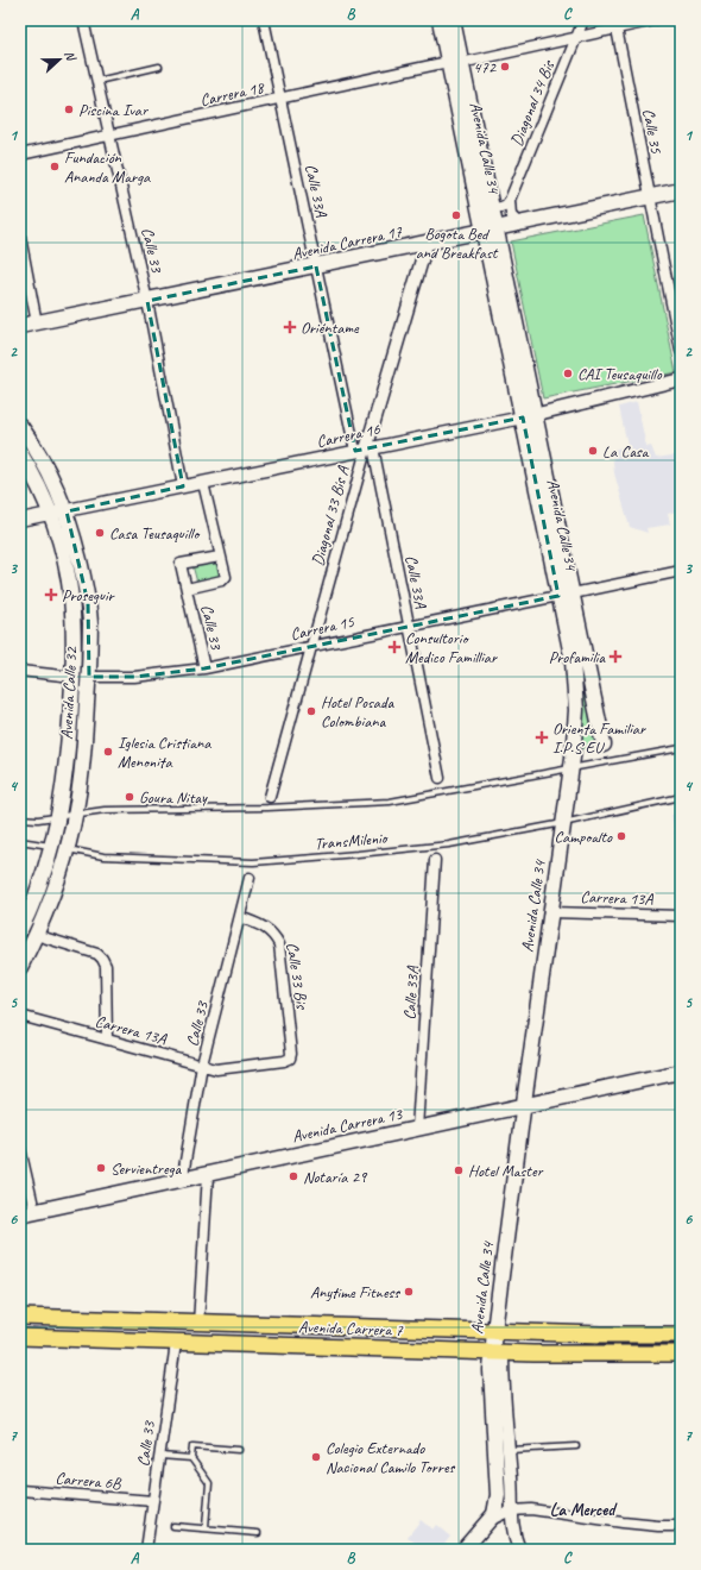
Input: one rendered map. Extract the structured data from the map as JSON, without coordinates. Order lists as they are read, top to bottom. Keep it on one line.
{"streets":{"main road":["Avenida Calle 34","Avenida Carrera 17","Avenida Calle 32","Avenida Carrera 13","Avenida Carrera 7"],"street":["Carrera 18","Diagonal 34 Bis","Calle 35","Calle 33A","Calle 33","Carrera 16","Diagonal 33 Bis A","Carrera 15","Carrera 13A","Calle 33 Bis","Carrera 6B"],"lane":["TransMilenio"]},"crossings":[["Carrera 18","Diagonal 34 Bis"],["Carrera 18","Calle 35"],["Carrera 18","Avenida Calle 34"],["Carrera 18","Calle 33A"],["Carrera 18","Calle 33"],["Calle 35","Avenida Carrera 17"],["Avenida Calle 34","Avenida Carrera 17"],["Avenida Calle 34","Carrera 16"],["Avenida Calle 34","Carrera 15"],["Avenida Calle 34","TransMilenio"],["Avenida Calle 34","Carrera 13A"],["Avenida Calle 34","Avenida Carrera 13"],["Avenida Calle 34","Avenida Carrera 7"],["Calle 33A","Avenida Carrera 17"],["Calle 33A","Carrera 16"],["Calle 33A","Diagonal 33 Bis A"],["Calle 33A","Carrera 15"],["Calle 33A","Avenida Carrera 13"],["Avenida Carrera 17","Calle 33"],["Avenida Carrera 17","Diagonal 33 Bis A"],["Calle 33","Carrera 16"],["Calle 33","Carrera 15"],["Calle 33","Carrera 13A"],["Calle 33","Calle 33 Bis"],["Calle 33","Avenida Carrera 13"],["Calle 33","Avenida Carrera 7"],["Calle 33","Carrera 6B"],["Carrera 16","Diagonal 33 Bis A"],["Carrera 16","Avenida Calle 32"],["Diagonal 33 Bis A","Carrera 15"],["Carrera 15","Avenida Calle 32"],["Avenida Calle 32","TransMilenio"],["Carrera 13A","Calle 33 Bis"]],"districts":["La Merced"],"places":{"other":["472","Piscina Ivar","Fundación Ananda Marga","Bogota Bed and Breakfast","CAI Teusaquillo","La Casa","Casa Teusaquillo","Hotel Posada Colombiana","Iglesia Cristiana Menonita","Goura Nitay","Campoalto","Servientrega","Hotel Master","Notaría 29","Anytime Fitness","Colegio Externado Nacional Camilo Torres"],"health":["Oriéntame","Proseguir","Consultorio Medico Familliar","Profamilia","Orienta Familiar I.P.S EU"]},"north":"right","grid":{"columns":["A","B","C"],"rows":["1","2","3","4","5","6","7"]}}
